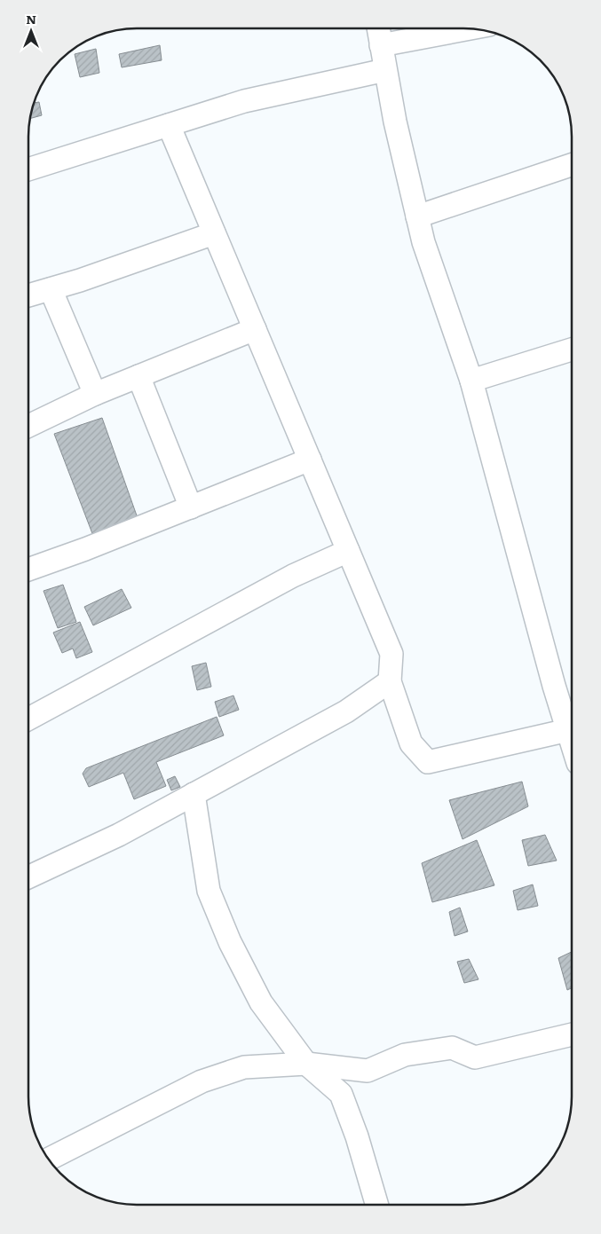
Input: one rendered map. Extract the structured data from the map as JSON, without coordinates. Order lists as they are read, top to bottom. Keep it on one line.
{"north":"top"}
